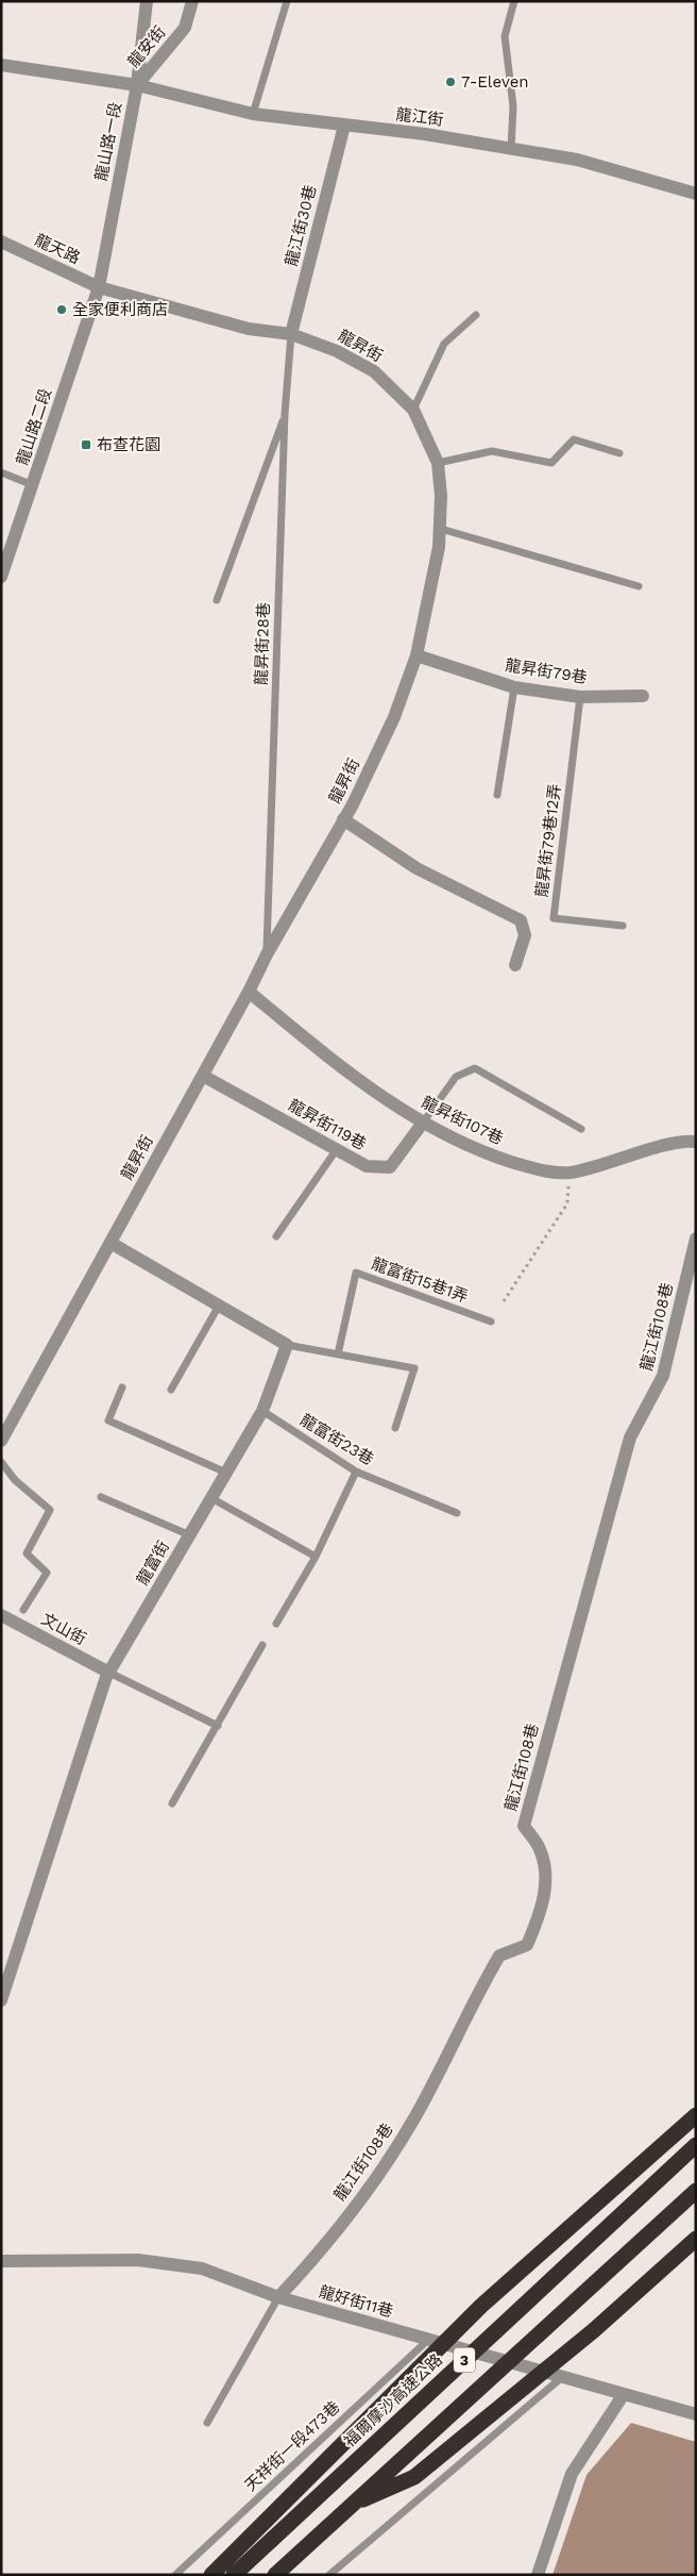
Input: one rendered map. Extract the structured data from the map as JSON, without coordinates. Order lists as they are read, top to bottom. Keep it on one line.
{"streets":{"highway":["3","福爾摩沙高速公路"],"street":["龍安街","龍江街","龍山路一段","龍江街30巷","龍天路","龍昇街","龍山路二段","龍昇街79巷","龍昇街107巷","龍昇街119巷","龍江街108巷","龍富街","文山街","龍好街11巷"],"lane":["龍昇街28巷","龍昇街79巷12弄","龍富街15巷1弄","龍富街23巷","天祥街一段473巷"]},"crossings":[["龍安街","龍江街"],["龍安街","龍山路一段"],["龍江街","龍山路一段"],["龍江街","龍江街30巷"],["龍山路一段","龍天路"],["龍山路一段","龍昇街"],["龍山路一段","龍山路二段"],["龍江街30巷","龍昇街"],["龍江街30巷","龍昇街28巷"],["龍天路","龍昇街"],["龍天路","龍山路二段"],["龍昇街","龍山路二段"],["龍昇街","龍昇街28巷"],["龍昇街","龍昇街79巷"],["龍昇街","龍昇街107巷"],["龍昇街","龍昇街119巷"],["龍昇街79巷","龍昇街79巷12弄"],["龍昇街107巷","龍昇街119巷"],["龍江街108巷","龍好街11巷"],["龍富街23巷","龍富街"],["龍富街","文山街"],["龍好街11巷","天祥街一段473巷"]],"places":{"other":["7-Eleven","全家便利商店"],"transit":["布查花園"]}}
